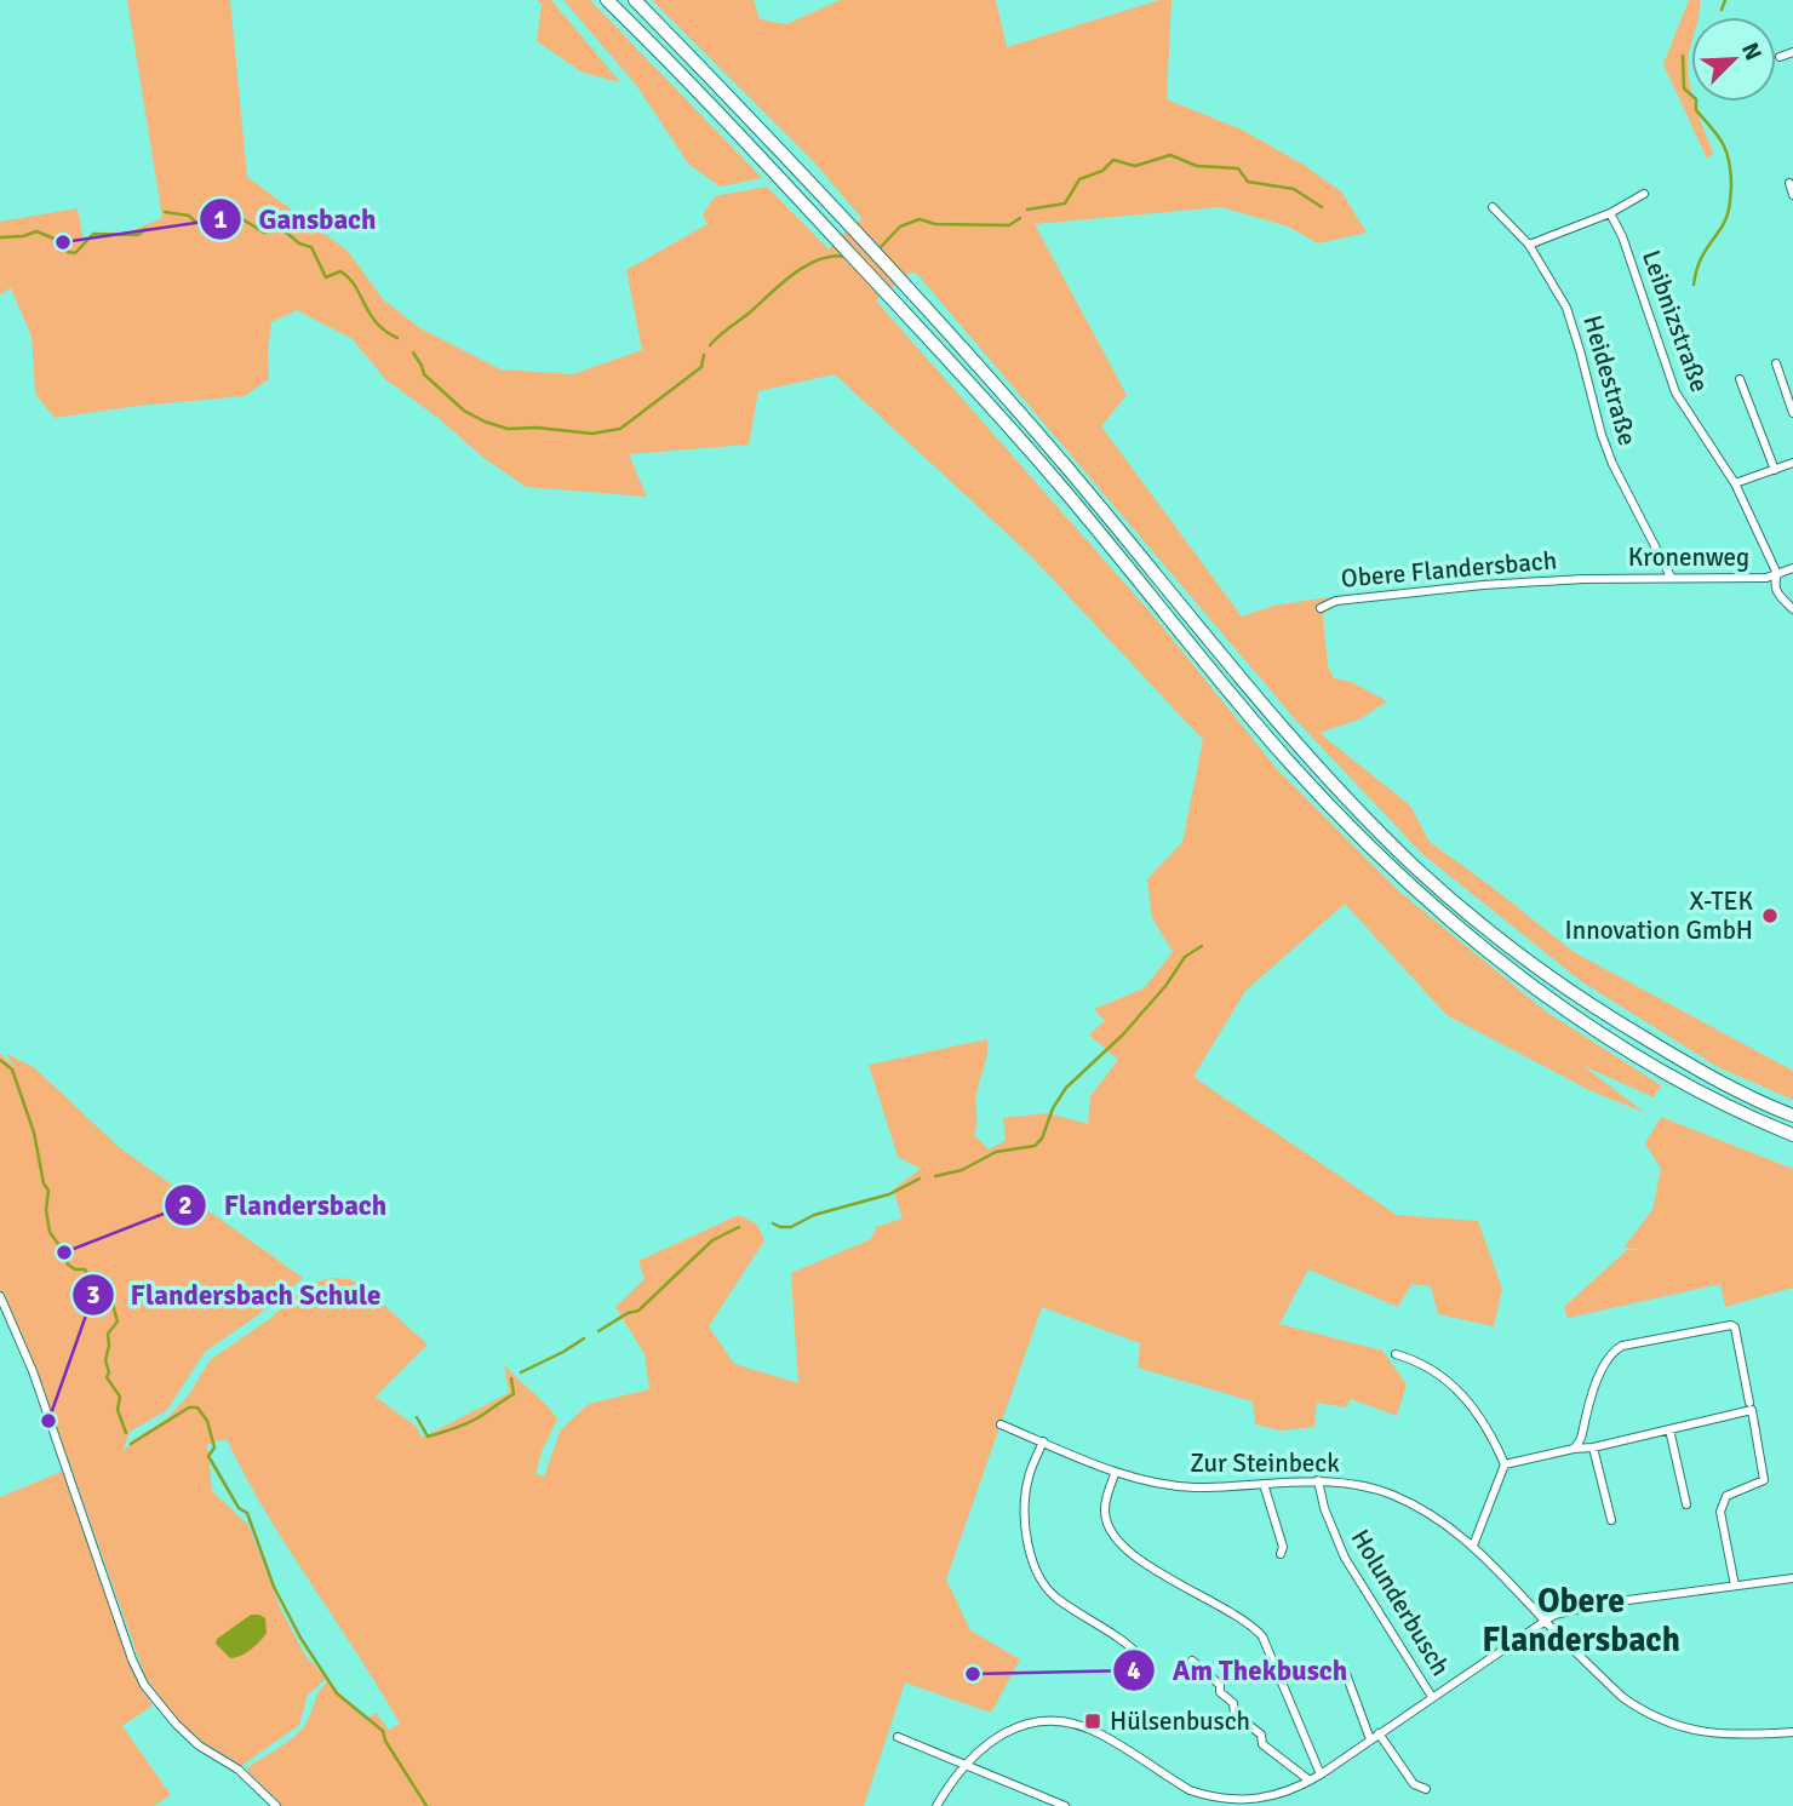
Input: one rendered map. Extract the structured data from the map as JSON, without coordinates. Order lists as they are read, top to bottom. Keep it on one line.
{"streets":{"street":["Leibnizstraße","Heidestraße","Kronenweg","Obere Flandersbach","Zur Steinbeck","Holunderbusch"]},"crossings":[["Leibnizstraße","Kronenweg"],["Heidestraße","Kronenweg"],["Kronenweg","Obere Flandersbach"],["Zur Steinbeck","Holunderbusch"]],"districts":["Obere Flandersbach"],"places":{"other":["Gansbach","X-TEK Innovation GmbH","Flandersbach","Flandersbach Schule","Am Thekbusch"],"transit":["Hülsenbusch"]},"north":"top right"}
